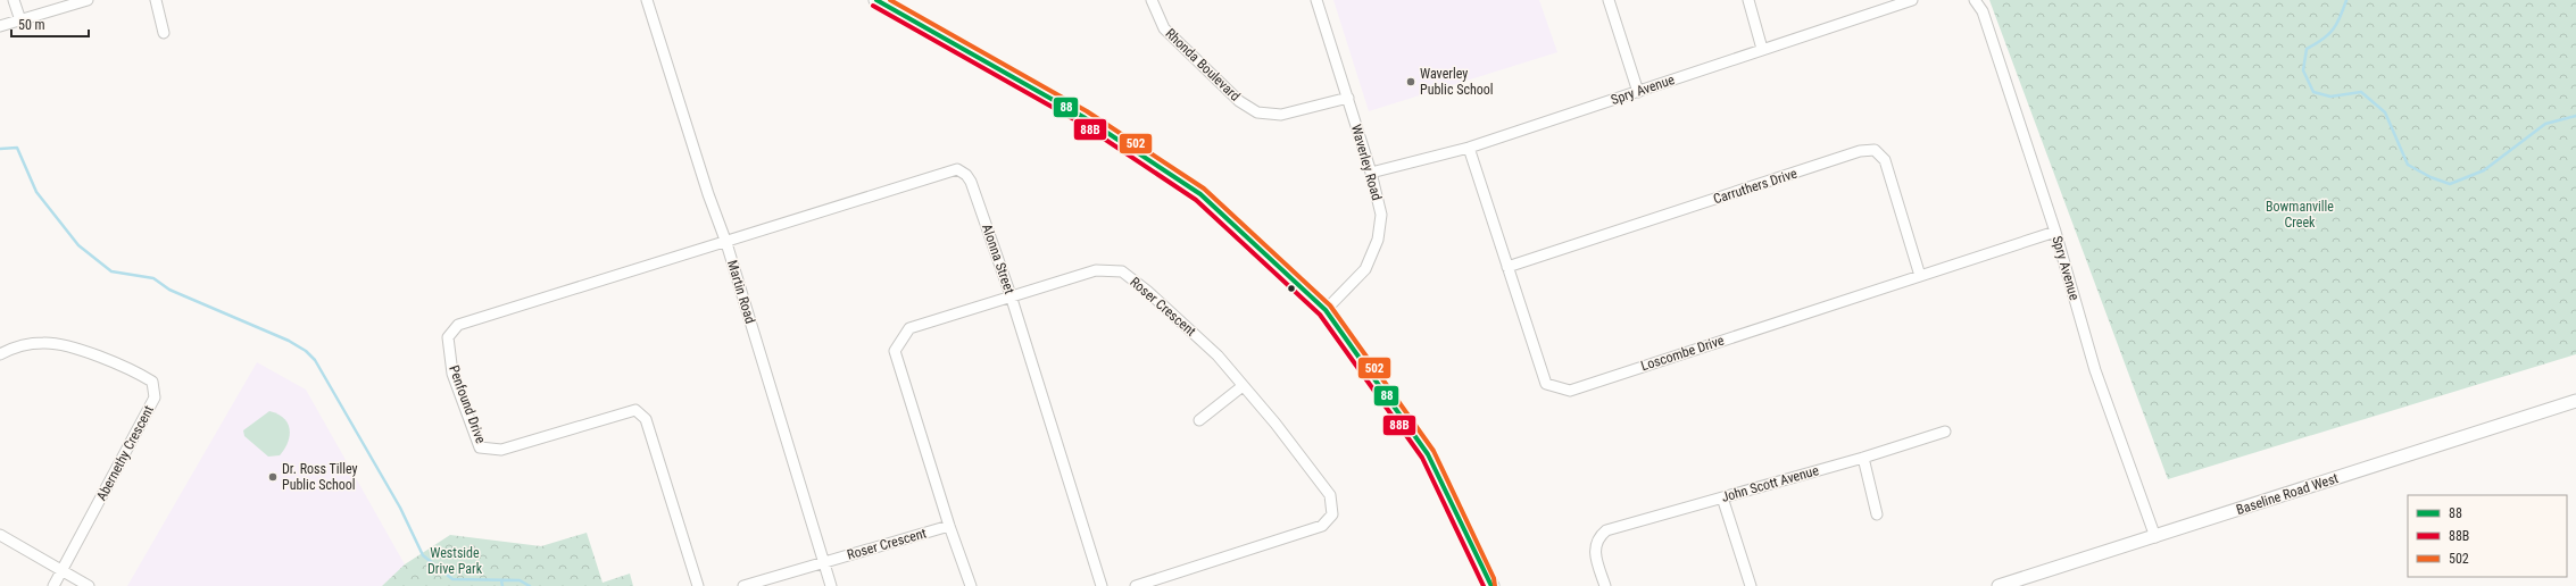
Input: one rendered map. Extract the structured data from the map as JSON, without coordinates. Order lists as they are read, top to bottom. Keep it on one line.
{"streets":{"street":["Rhonda Boulevard","Spry Avenue","Waverley Road","Carruthers Drive","Alonna Street","Martin Road","Roser Crescent","Loscombe Drive","Penfound Drive","Abernethy Crescent","John Scott Avenue","Baseline Road West"]},"crossings":[["Rhonda Boulevard","Waverley Road"],["Spry Avenue","Waverley Road"],["Spry Avenue","Loscombe Drive"],["Spry Avenue","Baseline Road West"],["Carruthers Drive","Loscombe Drive"],["Alonna Street","Martin Road"],["Alonna Street","Roser Crescent"],["Alonna Street","Penfound Drive"],["Martin Road","Roser Crescent"],["Martin Road","Penfound Drive"]],"parks":["Bowmanville Creek","Westside Drive Park"],"places":["Waverley Public School","Dr. Ross Tilley Public School"],"lines":["transit line 88","transit line 502","transit line 88B"],"legend":["88","88B","502"],"scale_bar":"50 m"}
